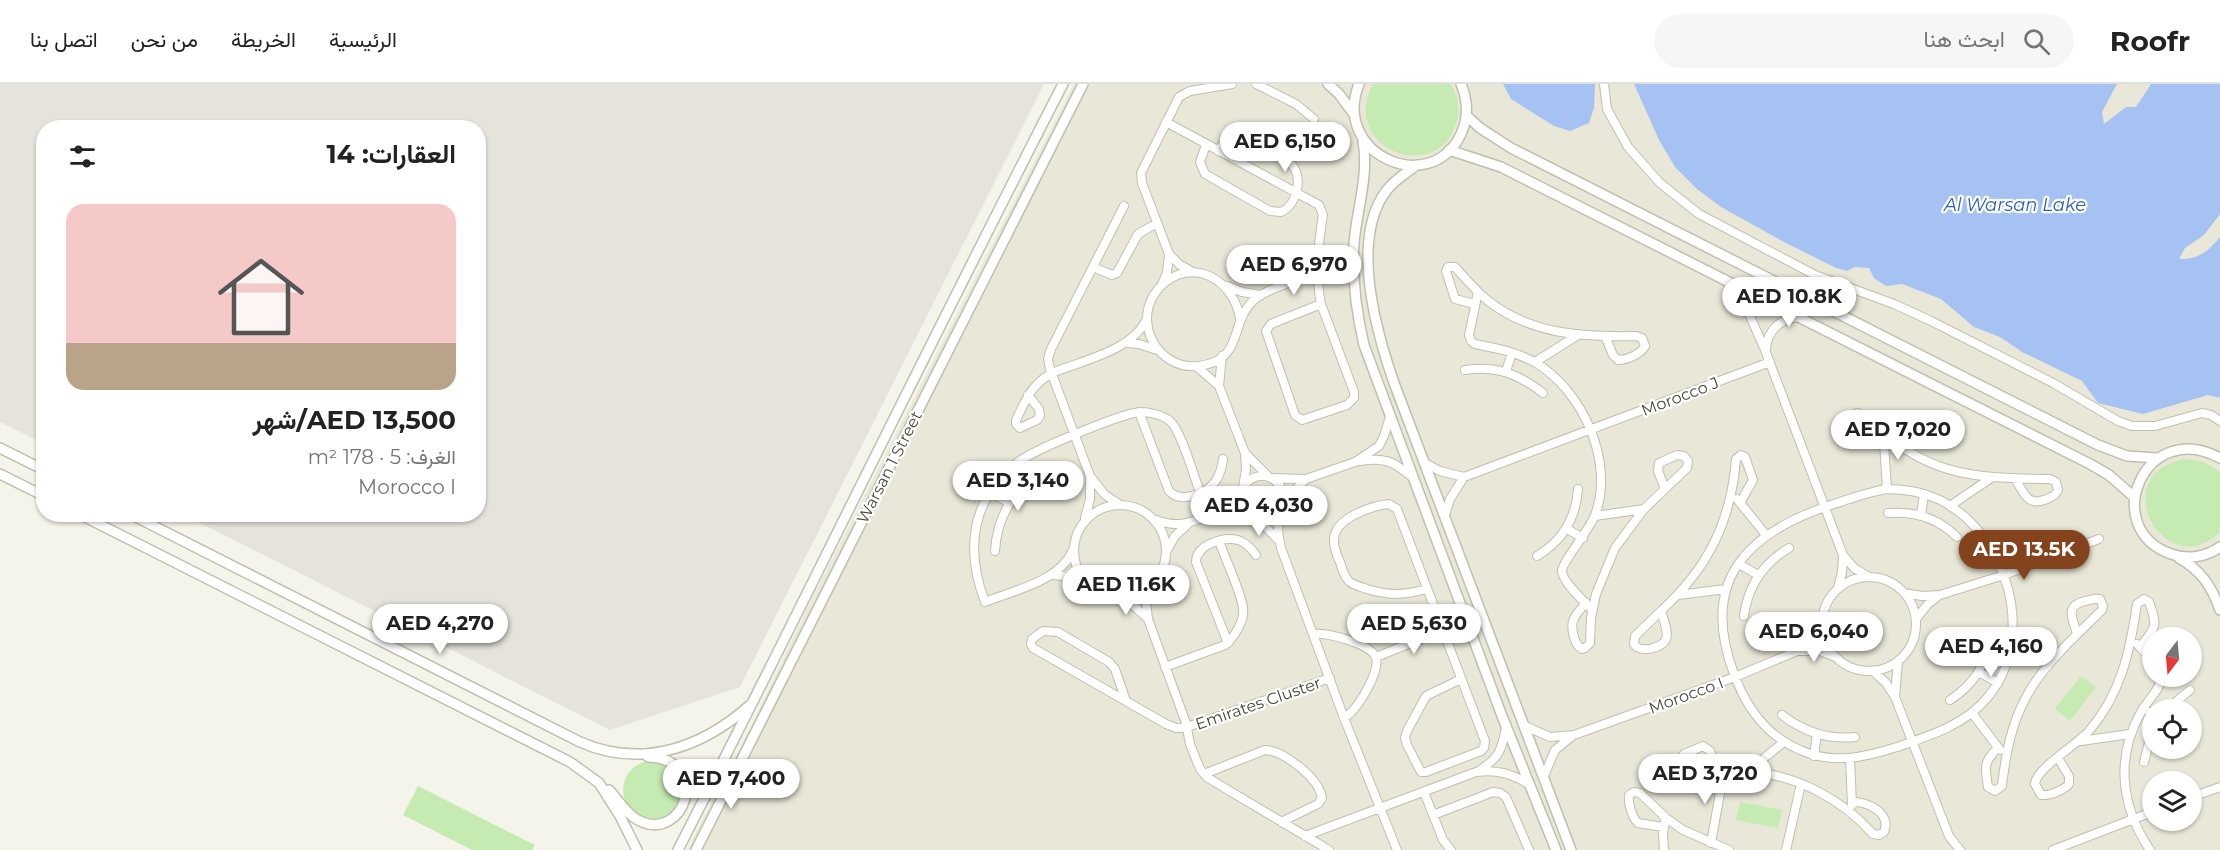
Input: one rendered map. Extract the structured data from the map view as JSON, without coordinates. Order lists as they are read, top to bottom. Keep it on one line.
{"streets":{"street":["Morocco J","Warsan 1 Street","Morocco I","Emirates Cluster"]},"water":["Al Warsan Lake"],"north":"bottom","page":{"header":"Roofr","search":"ابحث هنا","nav":["الرئيسية","الخريطة","من نحن","اتصل بنا"],"heading":"العقارات: 14","price":["AED 6,150","AED 6,970","AED 10.8K","AED 7,020","AED 3,140","AED 4,030","AED 13.5K","AED 11.6K","AED 4,270","AED 5,630","AED 6,040","AED 4,160","AED 3,720","AED 7,400"],"list":[{"name":"AED 13,500/شهر","note":"الغرف: 5 · 178 m² · Morocco I"}]}}
